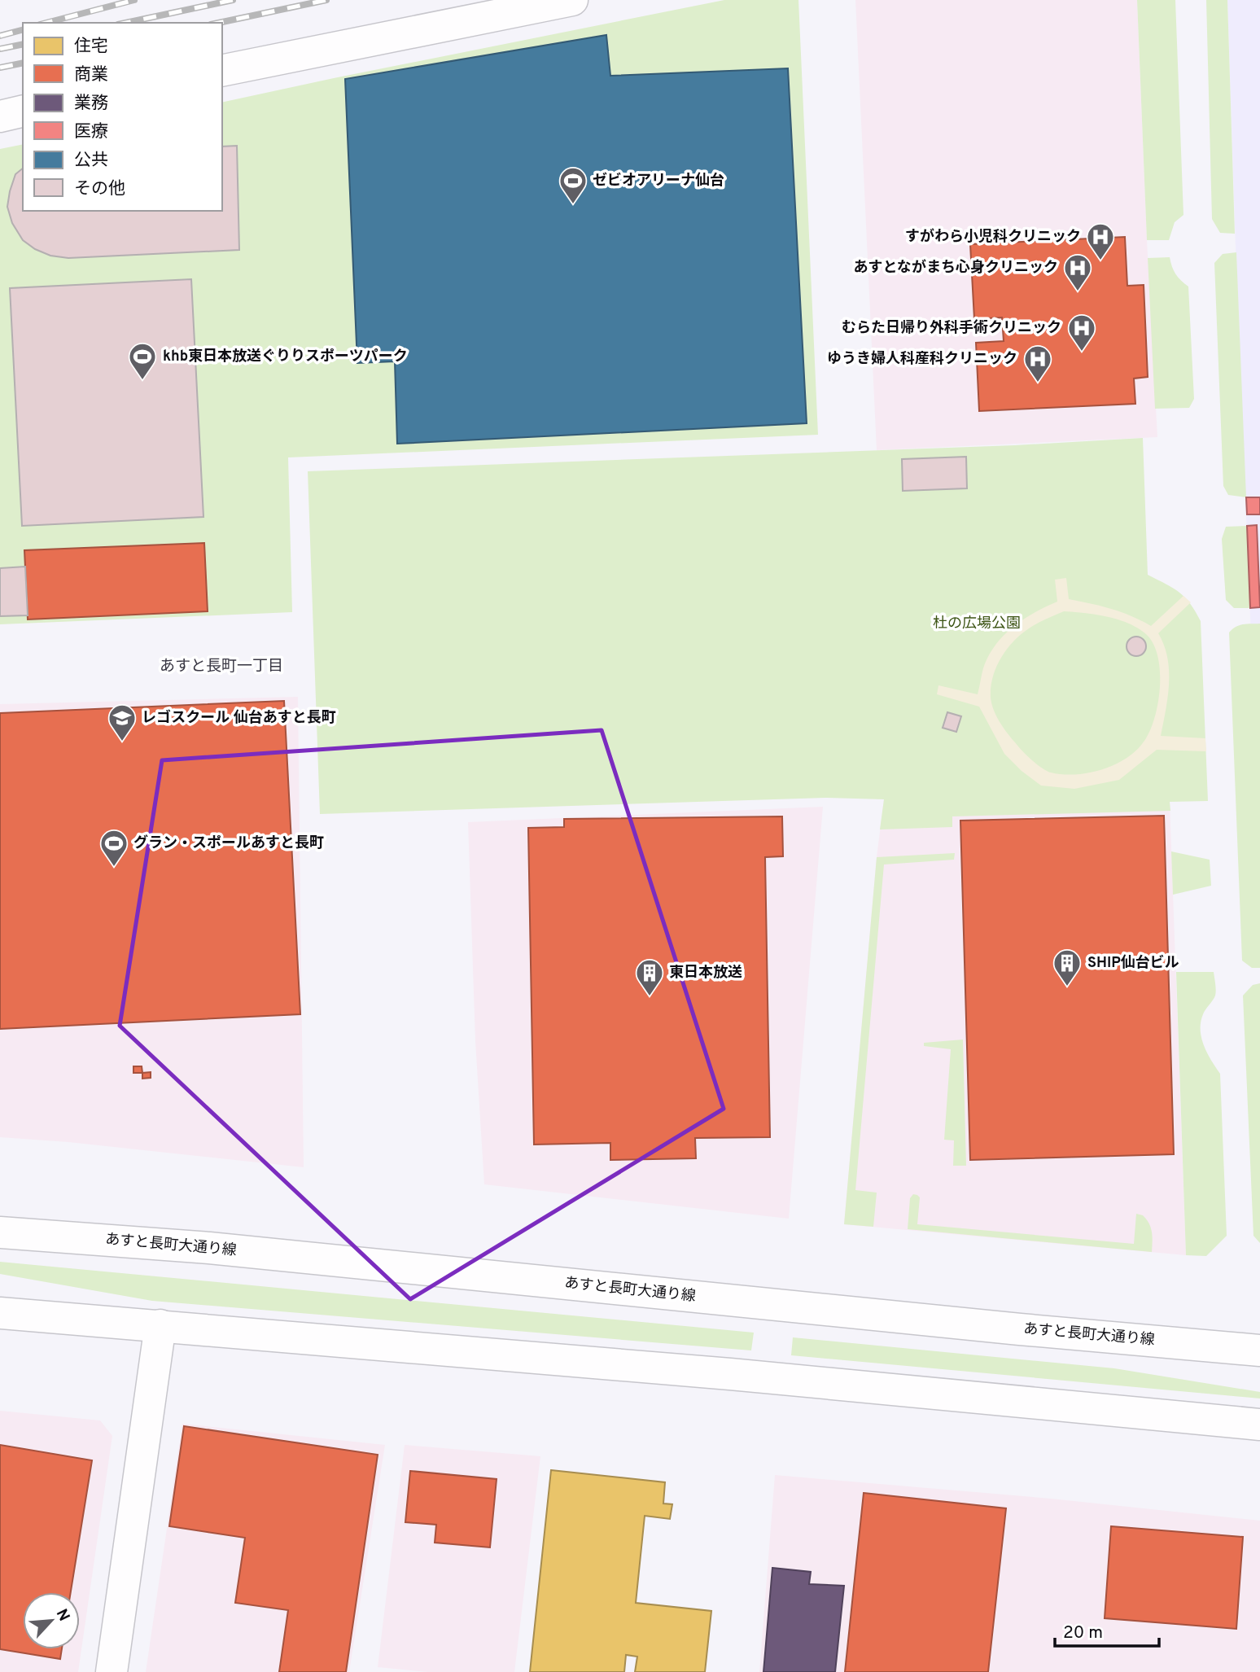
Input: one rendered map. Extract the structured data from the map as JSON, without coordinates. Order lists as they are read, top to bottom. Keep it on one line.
{"streets":{"main road":["あすと長町大通り線"]},"districts":["あすと長町一丁目"],"parks":["杜の広場公園"],"places":{"sports":["ゼビオアリーナ仙台","khb東日本放送ぐりりスポーツパーク","グラン・スポールあすと長町"],"hospital":["すがわら小児科クリニック","あすとながまち心身クリニック","むらた日帰り外科手術クリニック","ゆうき婦人科産科クリニック"],"school or university":["レゴスクール 仙台あすと長町"],"building":["SHIP仙台ビル","東日本放送"]},"legend":["住宅","商業","業務","医療","公共","その他"],"scale_bar":"20 m","north":"top right"}
